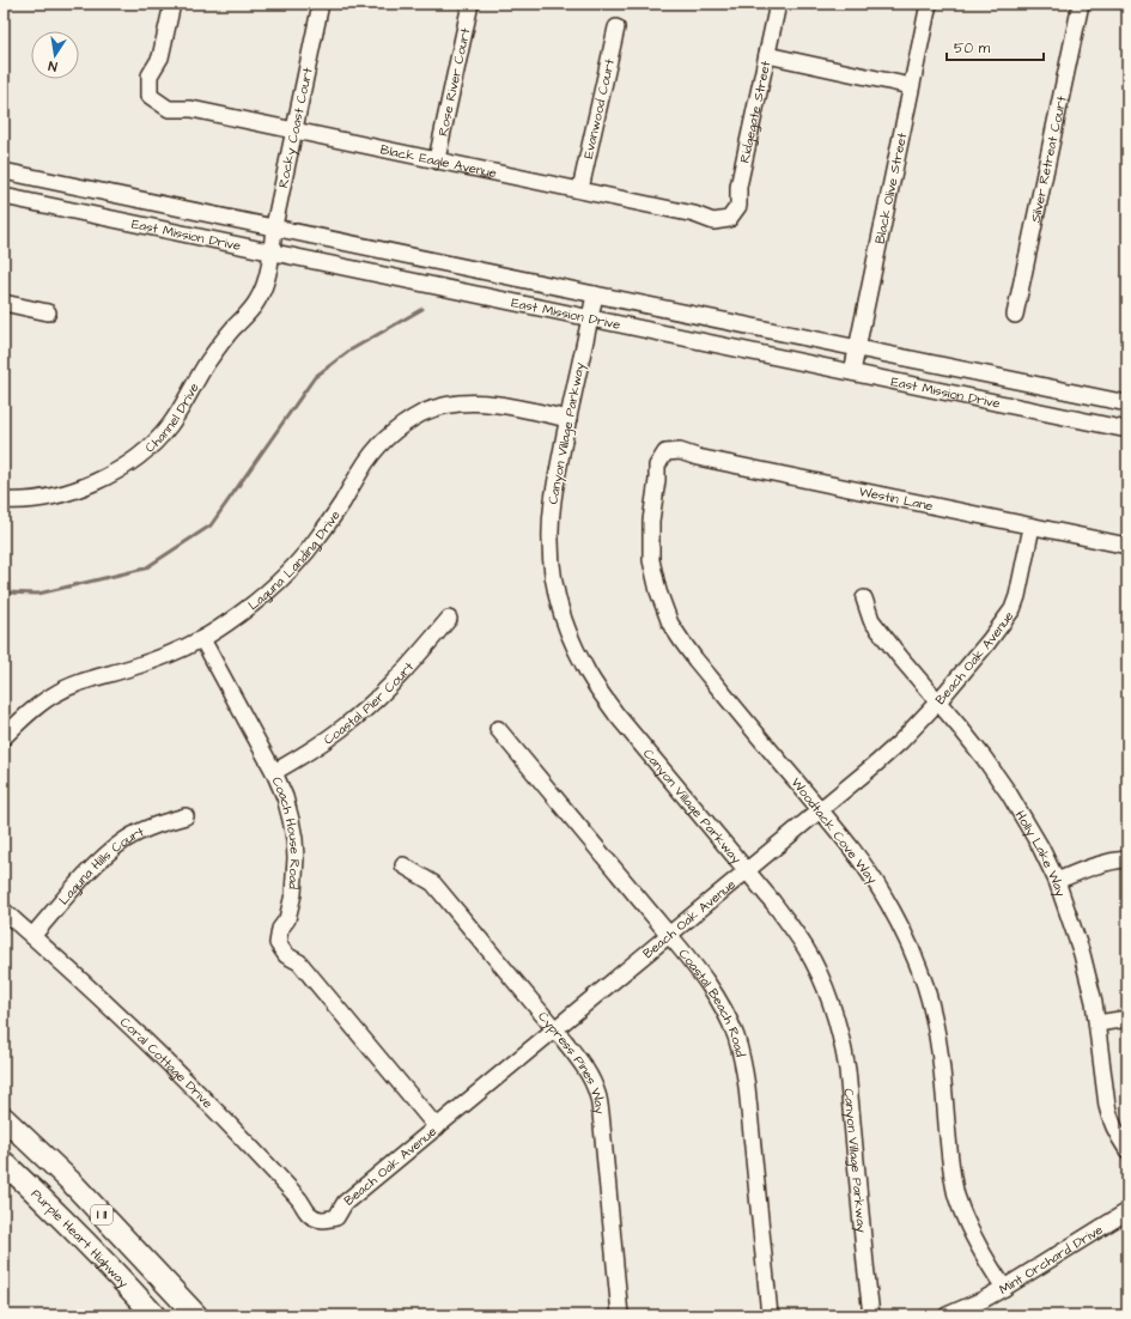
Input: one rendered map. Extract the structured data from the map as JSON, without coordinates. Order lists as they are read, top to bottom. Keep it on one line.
{"streets":{"highway":["I 11","Purple Heart Highway"],"street":["Rose River Court","Evanwood Court","Ridgegate Street","Rocky Coast Court","Silver Retreat Court","Black Eagle Avenue","Black Olive Street","East Mission Drive","Channel Drive","Canyon Village Parkway","Westin Lane","Laguna Landing Drive","Beach Oak Avenue","Coastal Pier Court","Woodtack Cove Way","Coach House Road","Holly Lake Way","Laguna Hills Court","Coastal Beach Road","Coral Cottage Drive","Cypress Pines Way","Mint Orchard Drive"]},"crossings":[["Rose River Court","Black Eagle Avenue"],["Evanwood Court","Black Eagle Avenue"],["Ridgegate Street","Black Eagle Avenue"],["Rocky Coast Court","Black Eagle Avenue"],["Rocky Coast Court","East Mission Drive"],["Rocky Coast Court","Channel Drive"],["Black Olive Street","East Mission Drive"],["East Mission Drive","Channel Drive"],["East Mission Drive","Canyon Village Parkway"],["Canyon Village Parkway","Laguna Landing Drive"],["Canyon Village Parkway","Beach Oak Avenue"],["Westin Lane","Beach Oak Avenue"],["Westin Lane","Woodtack Cove Way"],["Laguna Landing Drive","Coach House Road"],["Beach Oak Avenue","Woodtack Cove Way"],["Beach Oak Avenue","Coach House Road"],["Beach Oak Avenue","Holly Lake Way"],["Beach Oak Avenue","Coastal Beach Road"],["Beach Oak Avenue","Coral Cottage Drive"],["Beach Oak Avenue","Cypress Pines Way"],["Coastal Pier Court","Coach House Road"],["Woodtack Cove Way","Mint Orchard Drive"],["Laguna Hills Court","Coral Cottage Drive"]],"scale_bar":"50 m","north":"bottom"}
